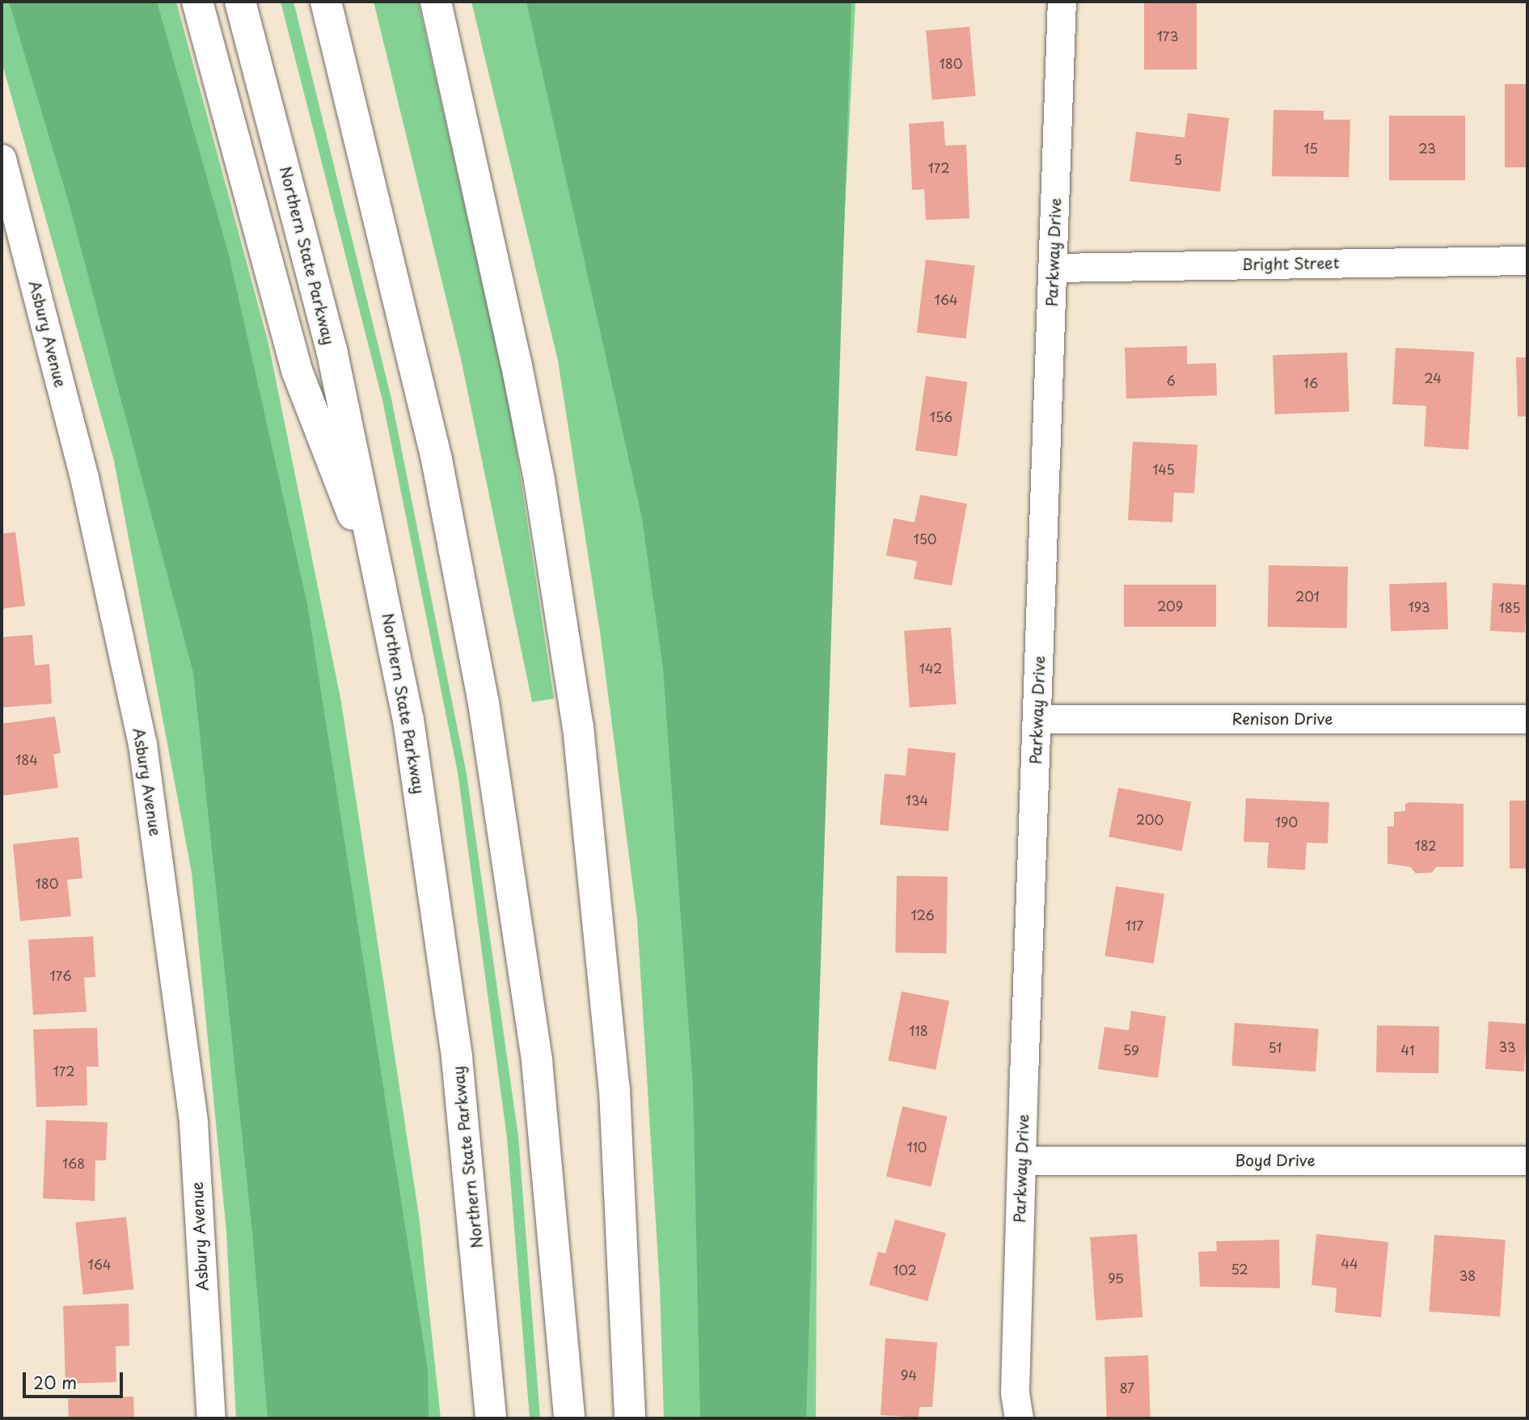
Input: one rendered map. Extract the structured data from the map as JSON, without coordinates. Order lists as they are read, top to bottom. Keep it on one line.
{"streets":{"highway":["Northern State Parkway"],"street":["Parkway Drive","Bright Street","Asbury Avenue","Renison Drive","Boyd Drive"]},"crossings":[["Parkway Drive","Bright Street"],["Parkway Drive","Renison Drive"],["Parkway Drive","Boyd Drive"]],"house_numbers":["173","180","15","23","5","172","164","24","6","16","156","145","150","201","209","193","185","142","184","134","200","190","182","180","126","117","176","118","33","51","59","41","172","110","168","44","164","52","102","38","95","94","87"],"scale_bar":"20 m"}
